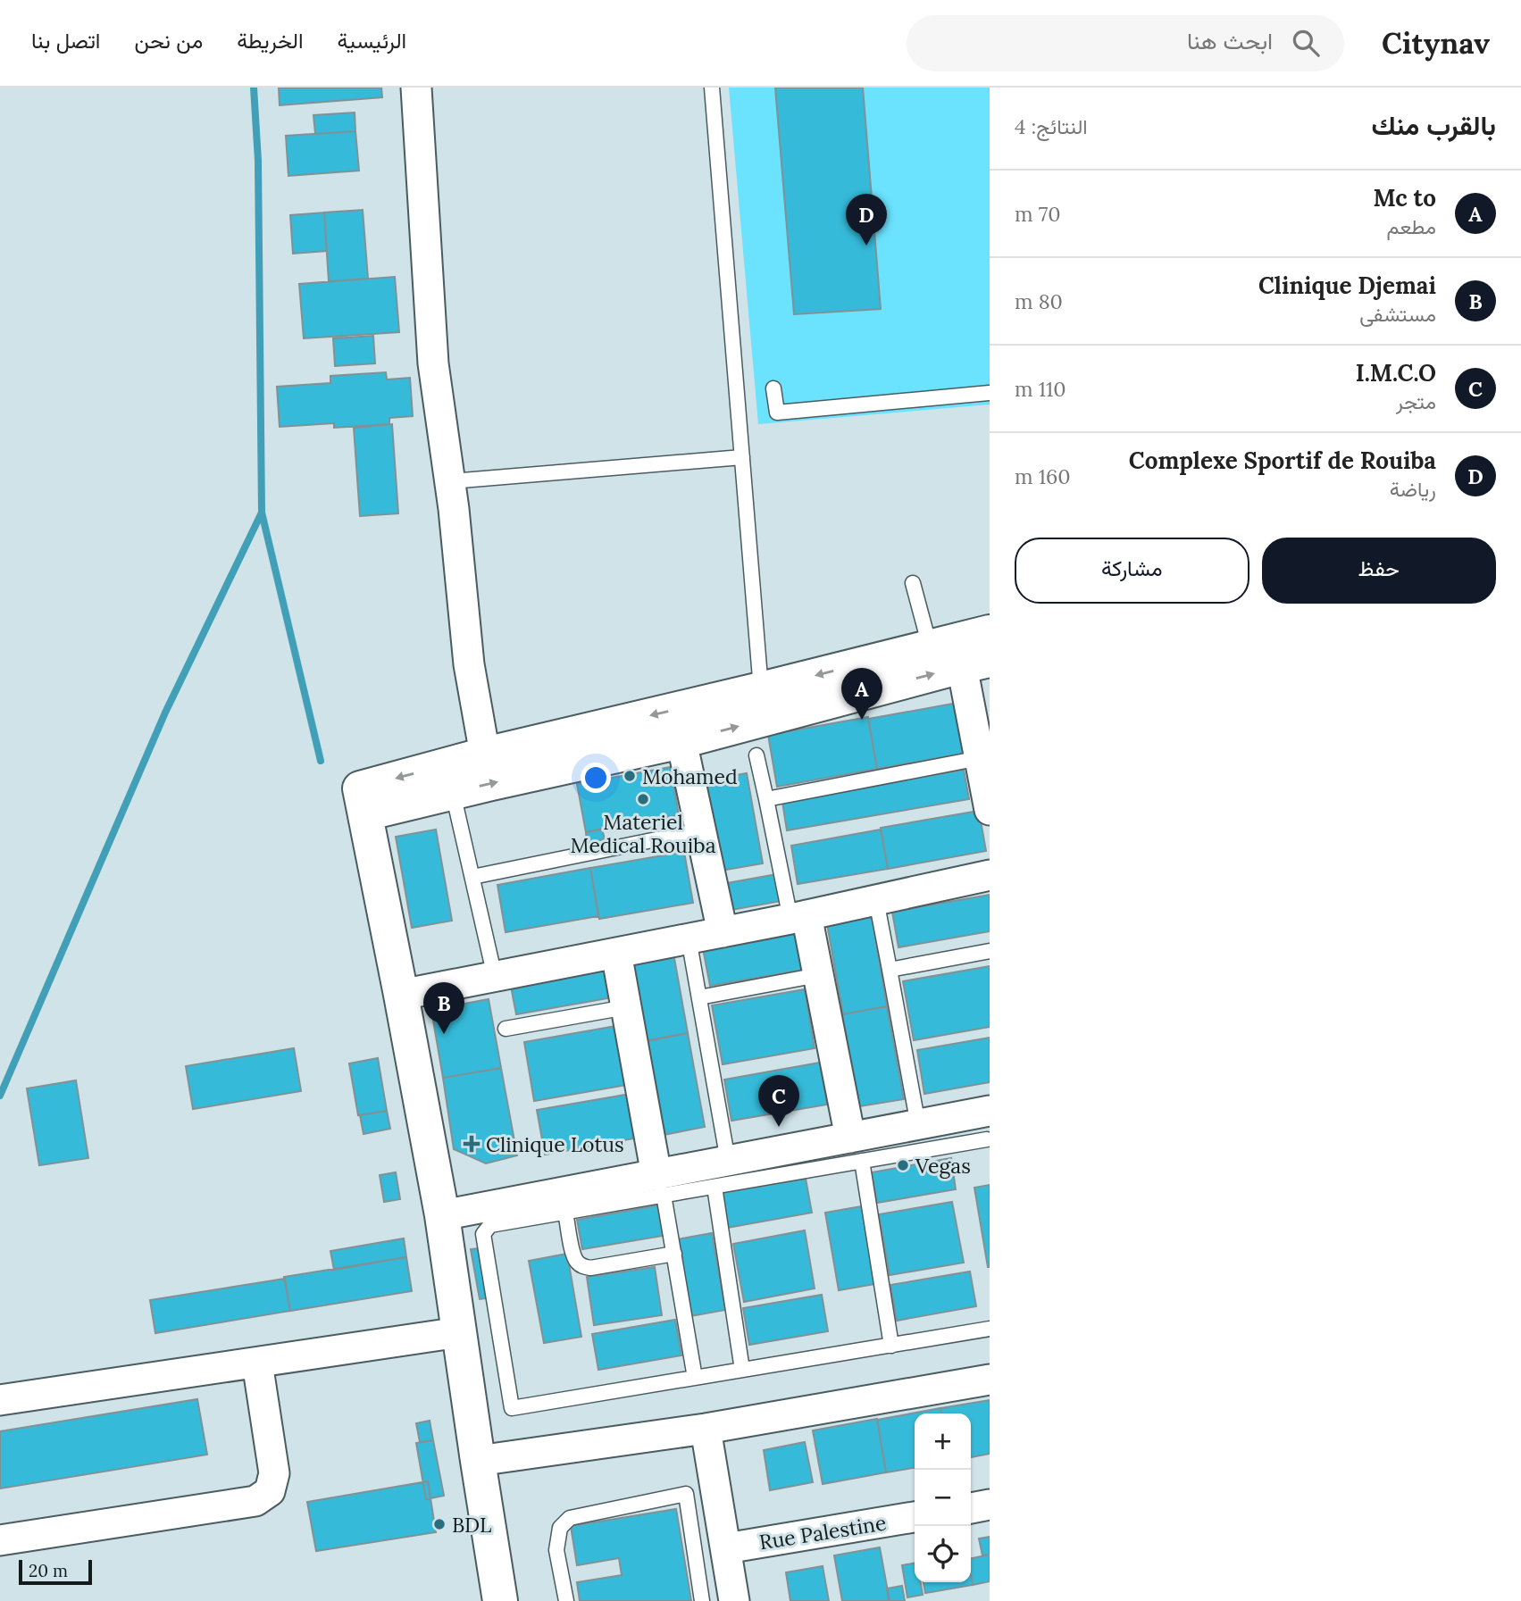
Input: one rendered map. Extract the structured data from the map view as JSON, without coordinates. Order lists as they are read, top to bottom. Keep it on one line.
{"streets":{"street":["Rue Palestine"]},"places":{"other":["Mohamed","Materiel Medical Rouiba","Vegas","BDL"],"health":["Clinique Lotus"]},"scale_bar":"20 m","page":{"header":"Citynav","search":"ابحث هنا","nav":["الرئيسية","الخريطة","من نحن","اتصل بنا"],"heading":["بالقرب منك","النتائج: 4"],"list":[{"mark":"A","name":"Mc to","note":"مطعم","value":"70 m"},{"mark":"B","name":"Clinique Djemai","note":"مستشفى","value":"80 m"},{"mark":"C","name":"I.M.C.O","note":"متجر","value":"110 m"},{"mark":"D","name":"Complexe Sportif de Rouiba","note":"رياضة","value":"160 m"}],"pins":["D","A","B","C"],"buttons":["حفظ","مشاركة"],"map_buttons":["+","−"],"scale":"20 m"}}
